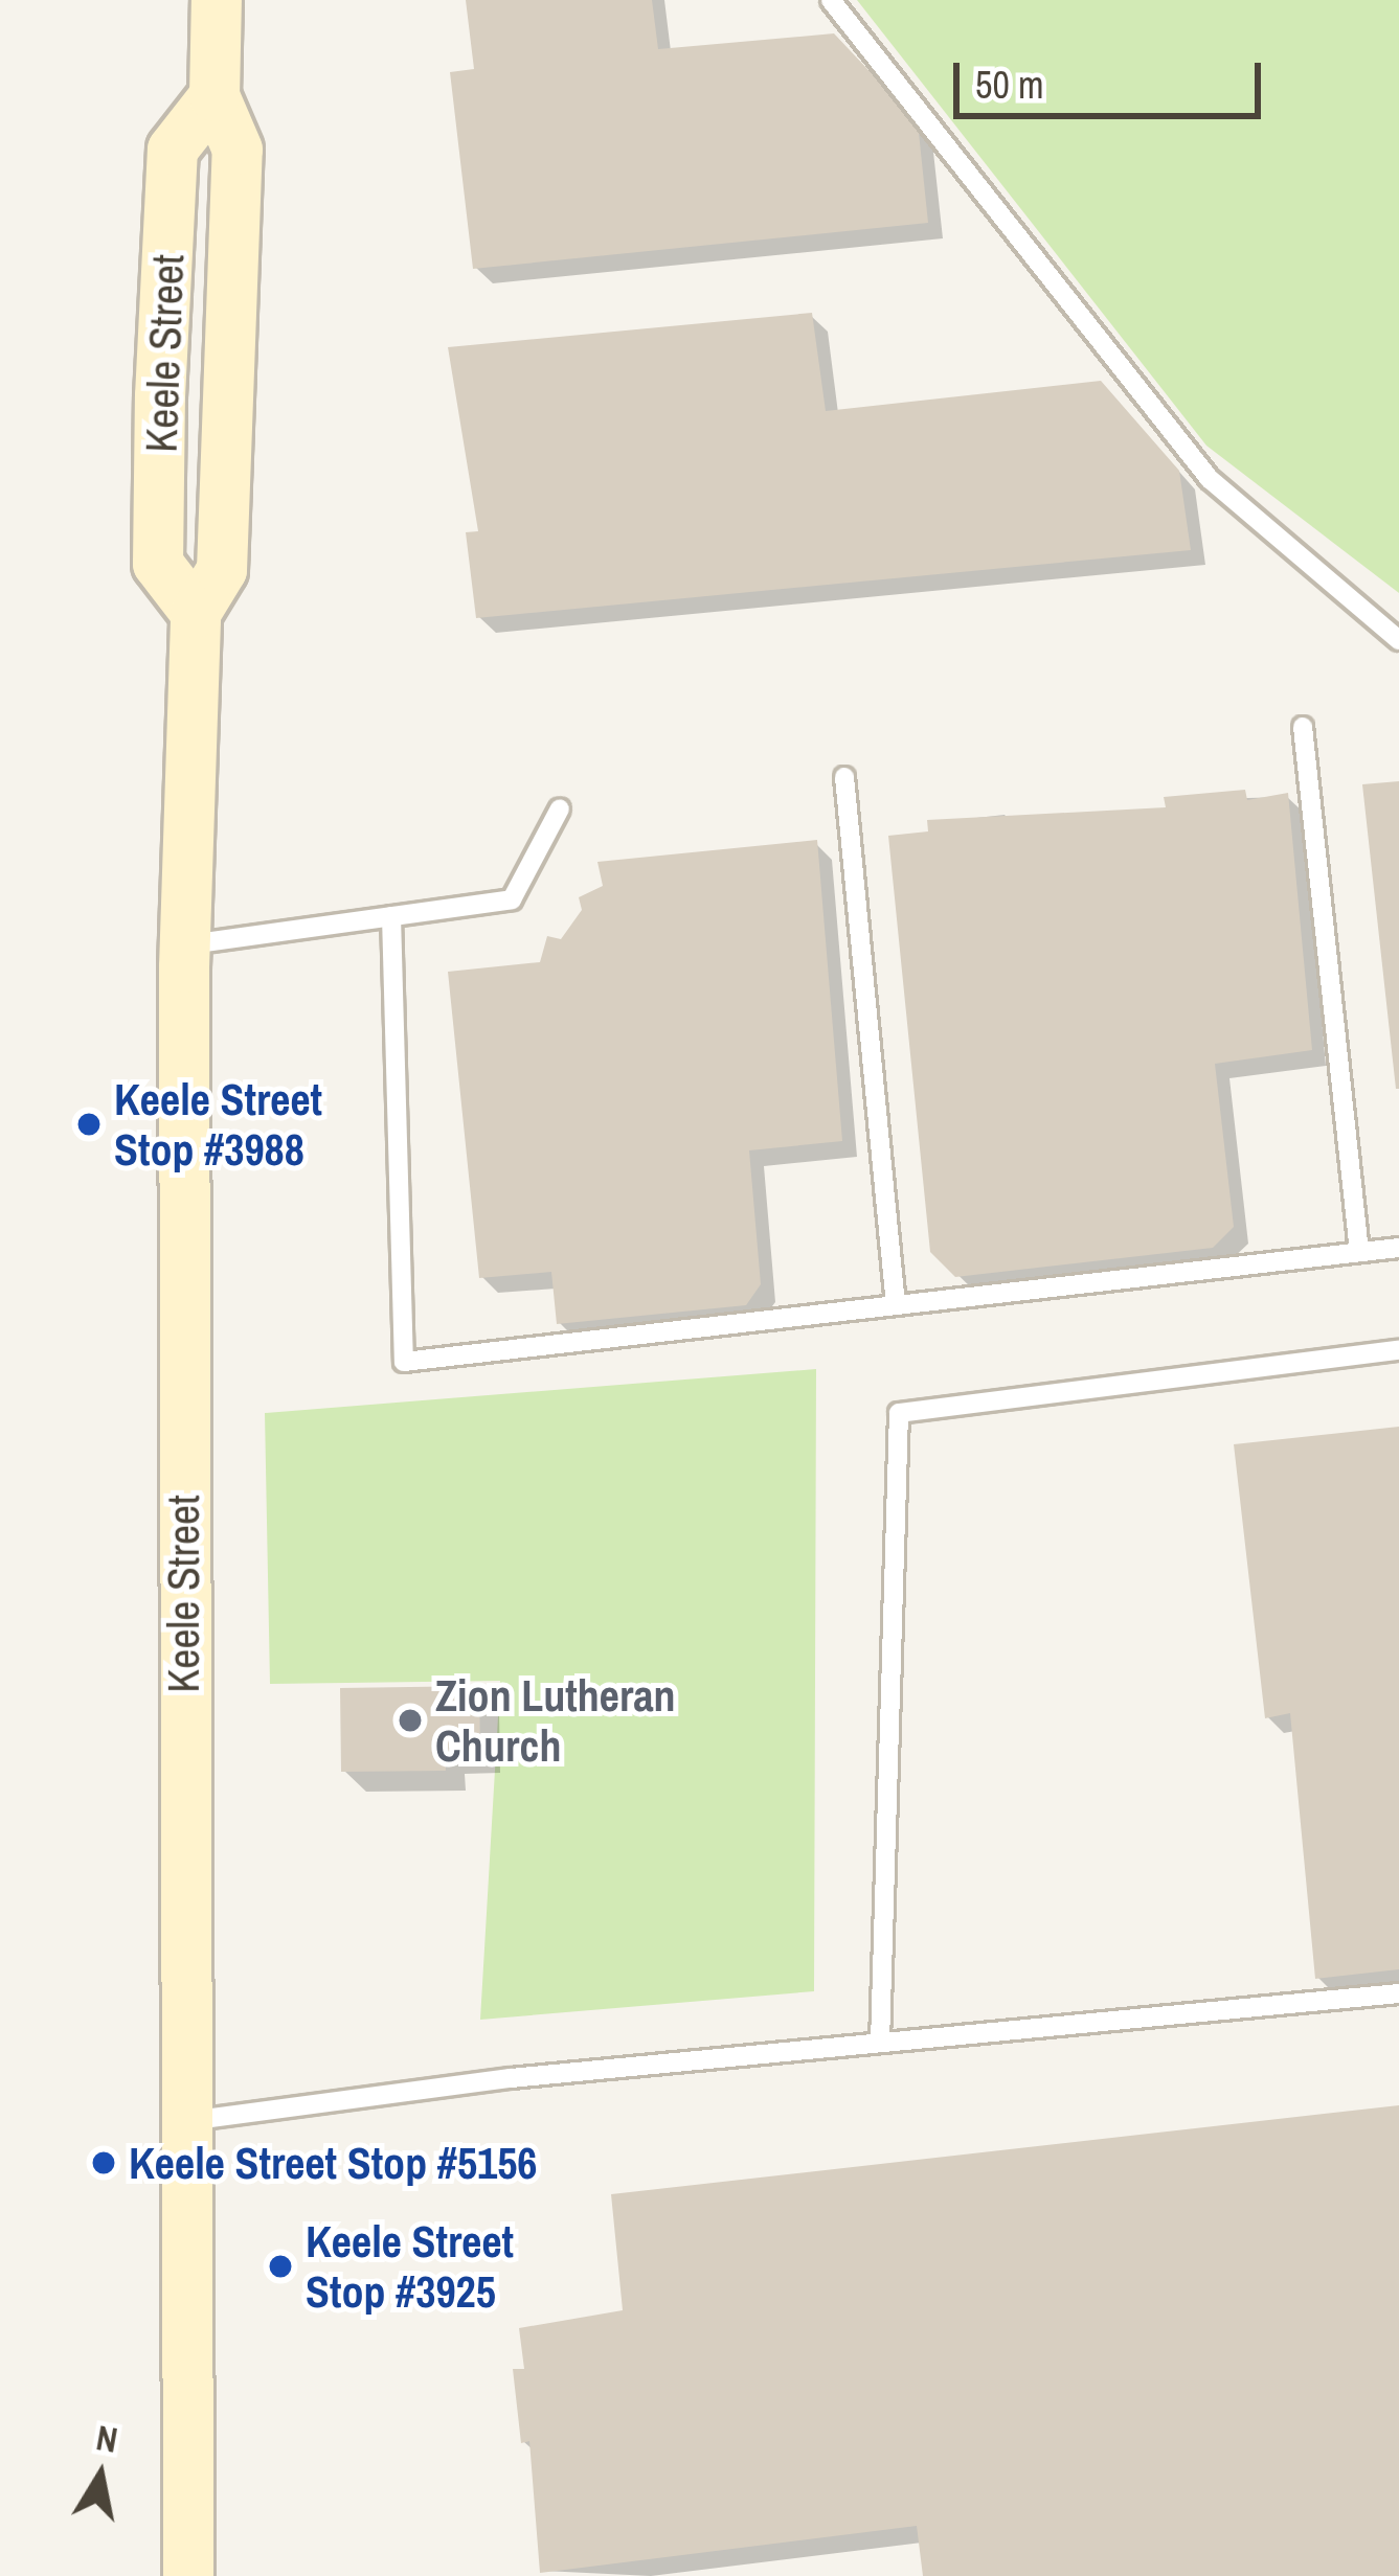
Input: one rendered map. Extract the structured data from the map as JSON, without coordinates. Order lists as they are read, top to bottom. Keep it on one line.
{"streets":{"main road":["Keele Street"]},"places":["Keele Street Stop #3988","Zion Lutheran Church","Keele Street Stop #5156","Keele Street Stop #3925"],"scale_bar":"50 m","north":"top"}
